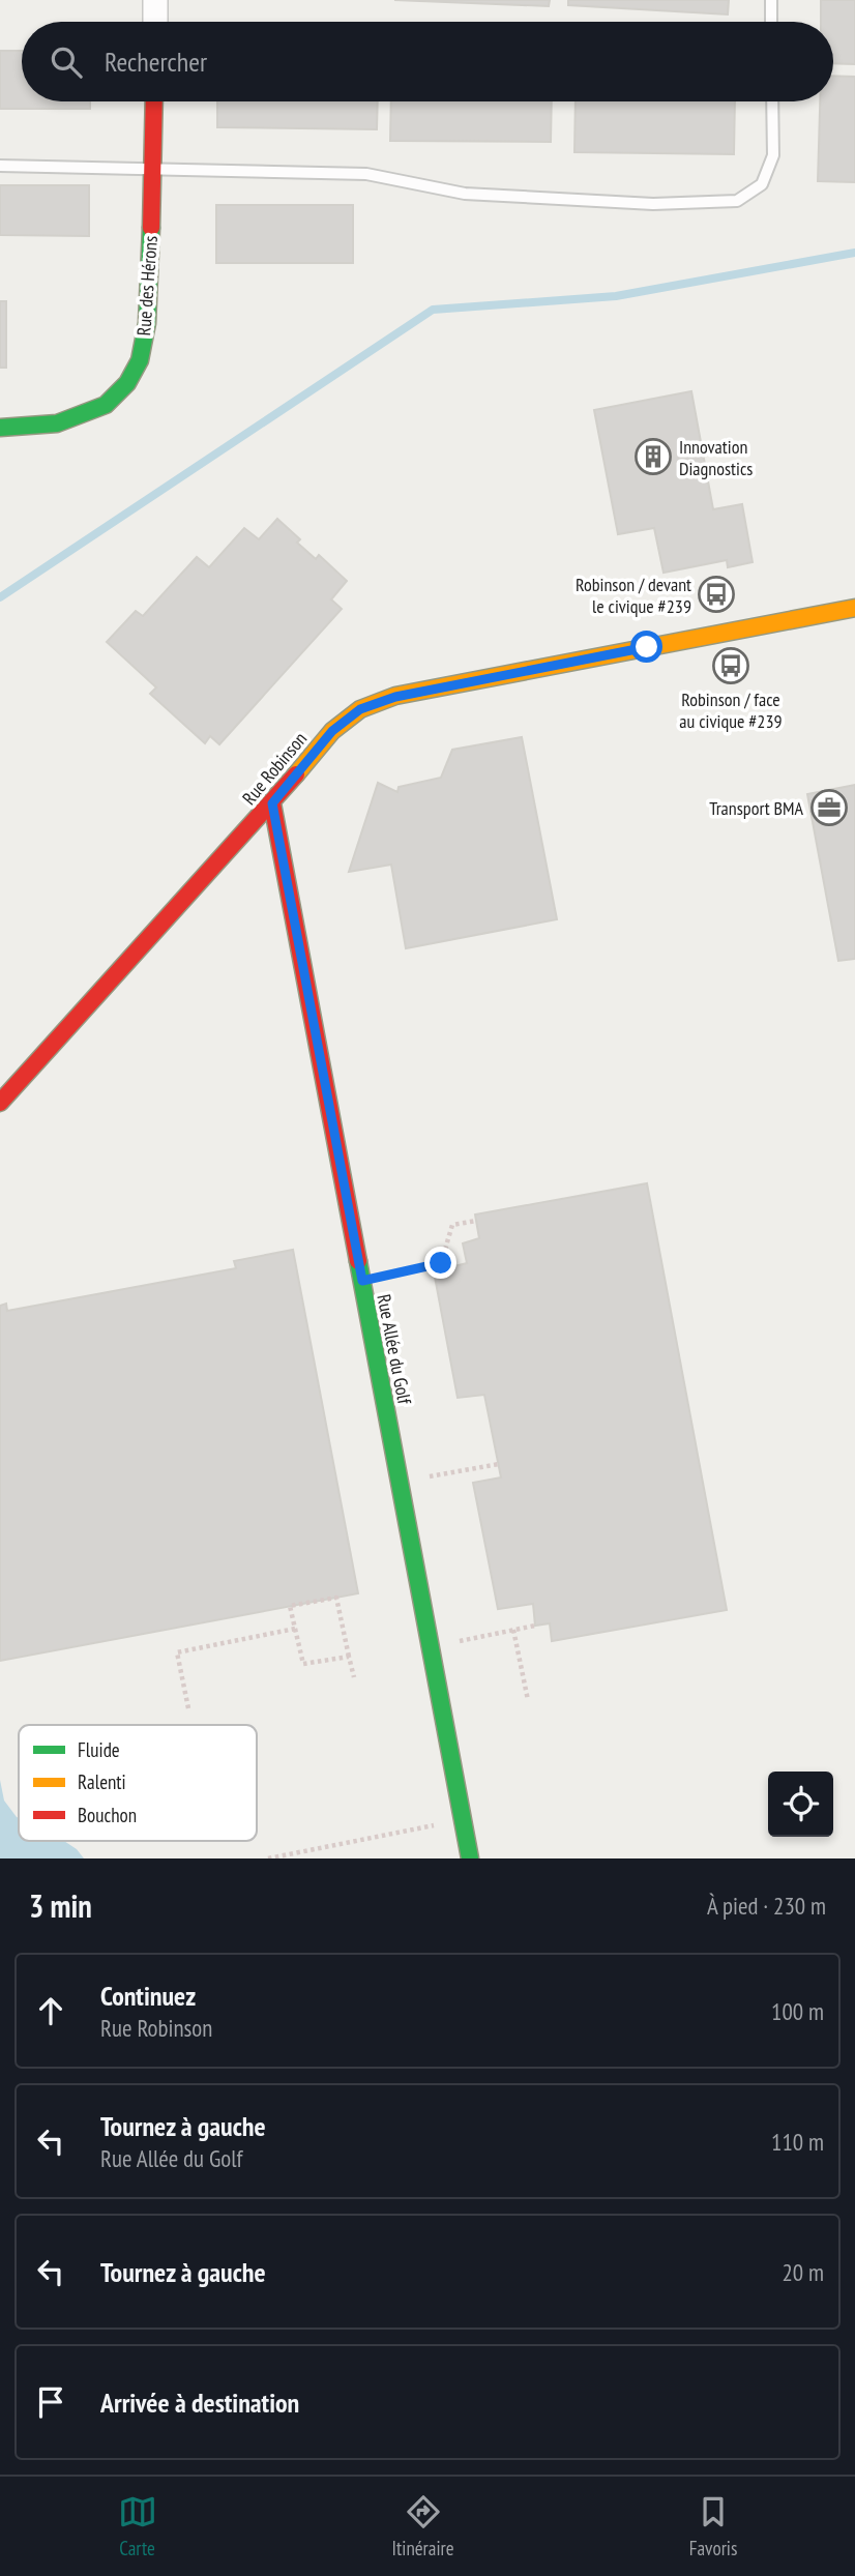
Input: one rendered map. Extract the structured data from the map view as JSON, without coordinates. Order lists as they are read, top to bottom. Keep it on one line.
{"streets":{"street":["Rue des Hérons","Rue Robinson","Rue Allée du Golf"]},"crossings":[["Rue Robinson","Rue Allée du Golf"]],"places":{"building":["Innovation Diagnostics"],"bus stop":["Robinson / devant le civique #239","Robinson / face au civique #239"],"office":["Transport BMA"]},"legend":["Fluide","Ralenti","Bouchon"],"page":{"search":"Rechercher","heading":["3 min","À pied · 230 m"],"list":[["Continuez","Rue Robinson","100 m"],["Tournez à gauche","Rue Allée du Golf","110 m"],["Tournez à gauche","20 m"],"Arrivée à destination"],"nav":["Carte","Itinéraire","Favoris"]}}
